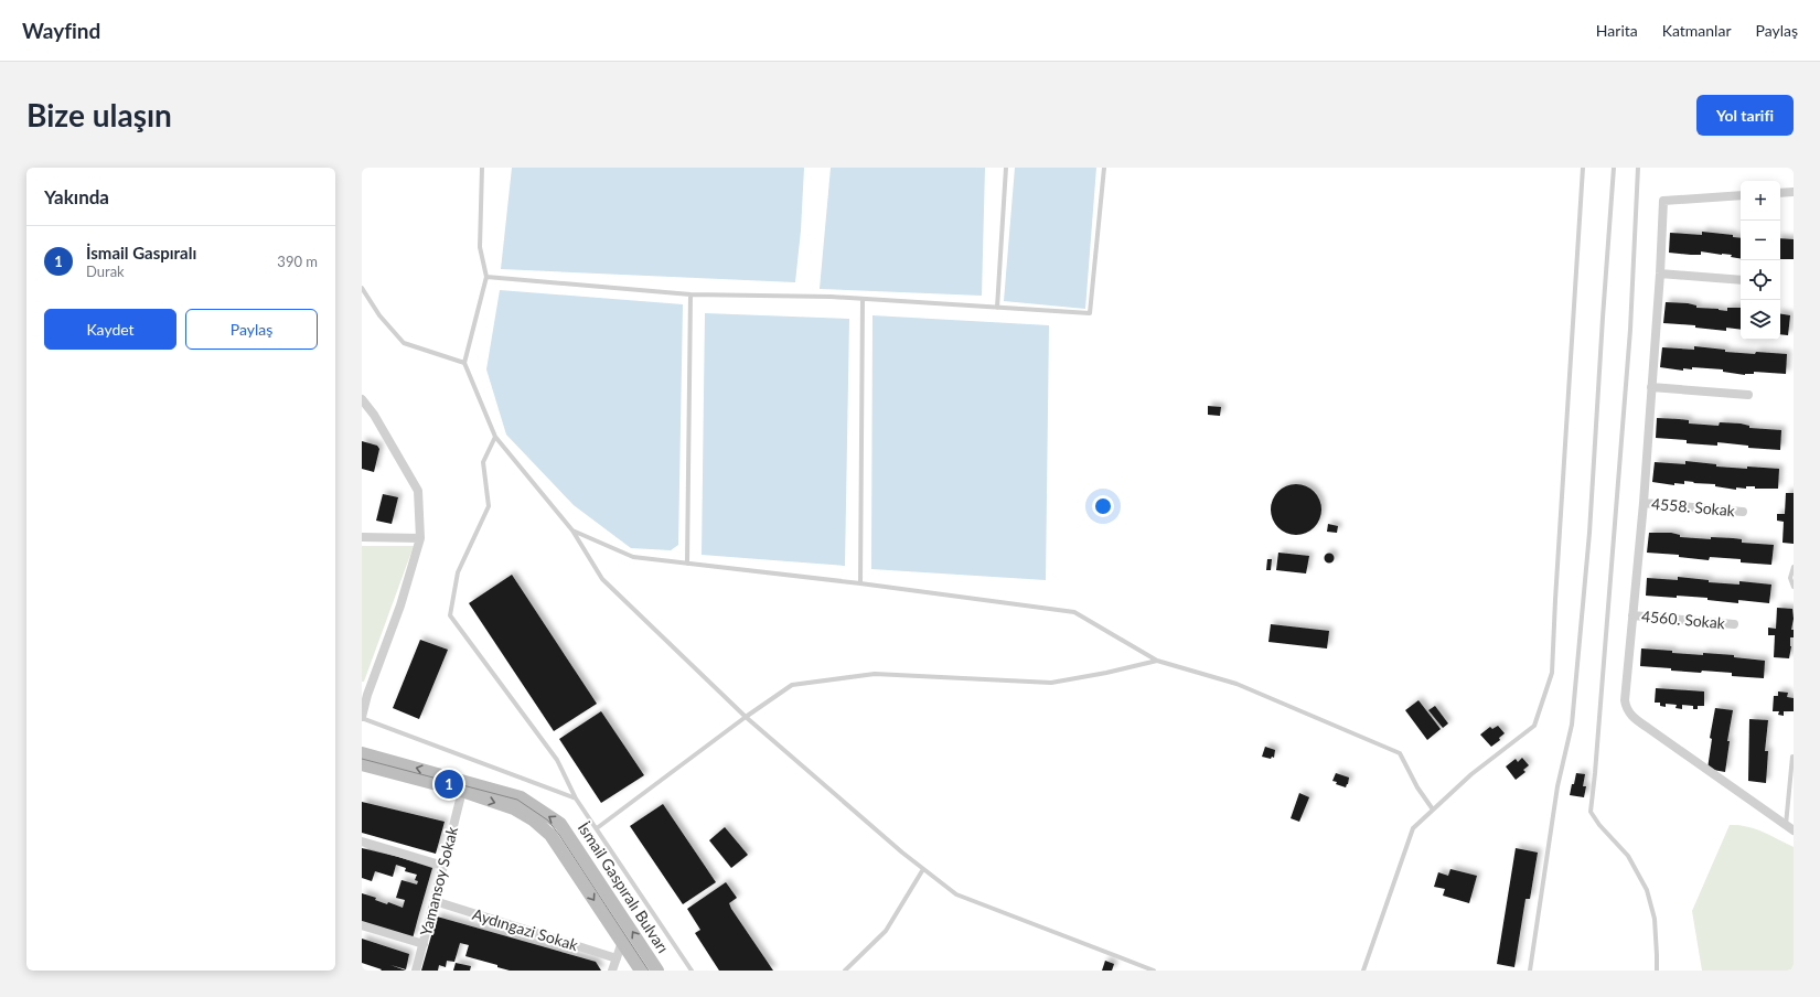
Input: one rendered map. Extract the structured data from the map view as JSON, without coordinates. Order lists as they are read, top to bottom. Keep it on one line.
{"streets":{"main road":["İsmail Gaspıralı Bulvarı"],"street":["4558. Sokak","4560. Sokak","Yamansoy Sokak","Aydıngazi Sokak"]},"crossings":[["Yamansoy Sokak","Aydıngazi Sokak"]],"page":{"header":"Wayfind","nav":["Harita","Katmanlar","Paylaş"],"buttons":["Yol tarifi",["Kaydet","Paylaş"]],"title":"Bize ulaşın","heading":"Yakında","map_buttons":["+","−"],"list":[{"mark":"1","name":"İsmail Gaspıralı","note":"Durak","value":"390 m"}],"pins":"1"}}
